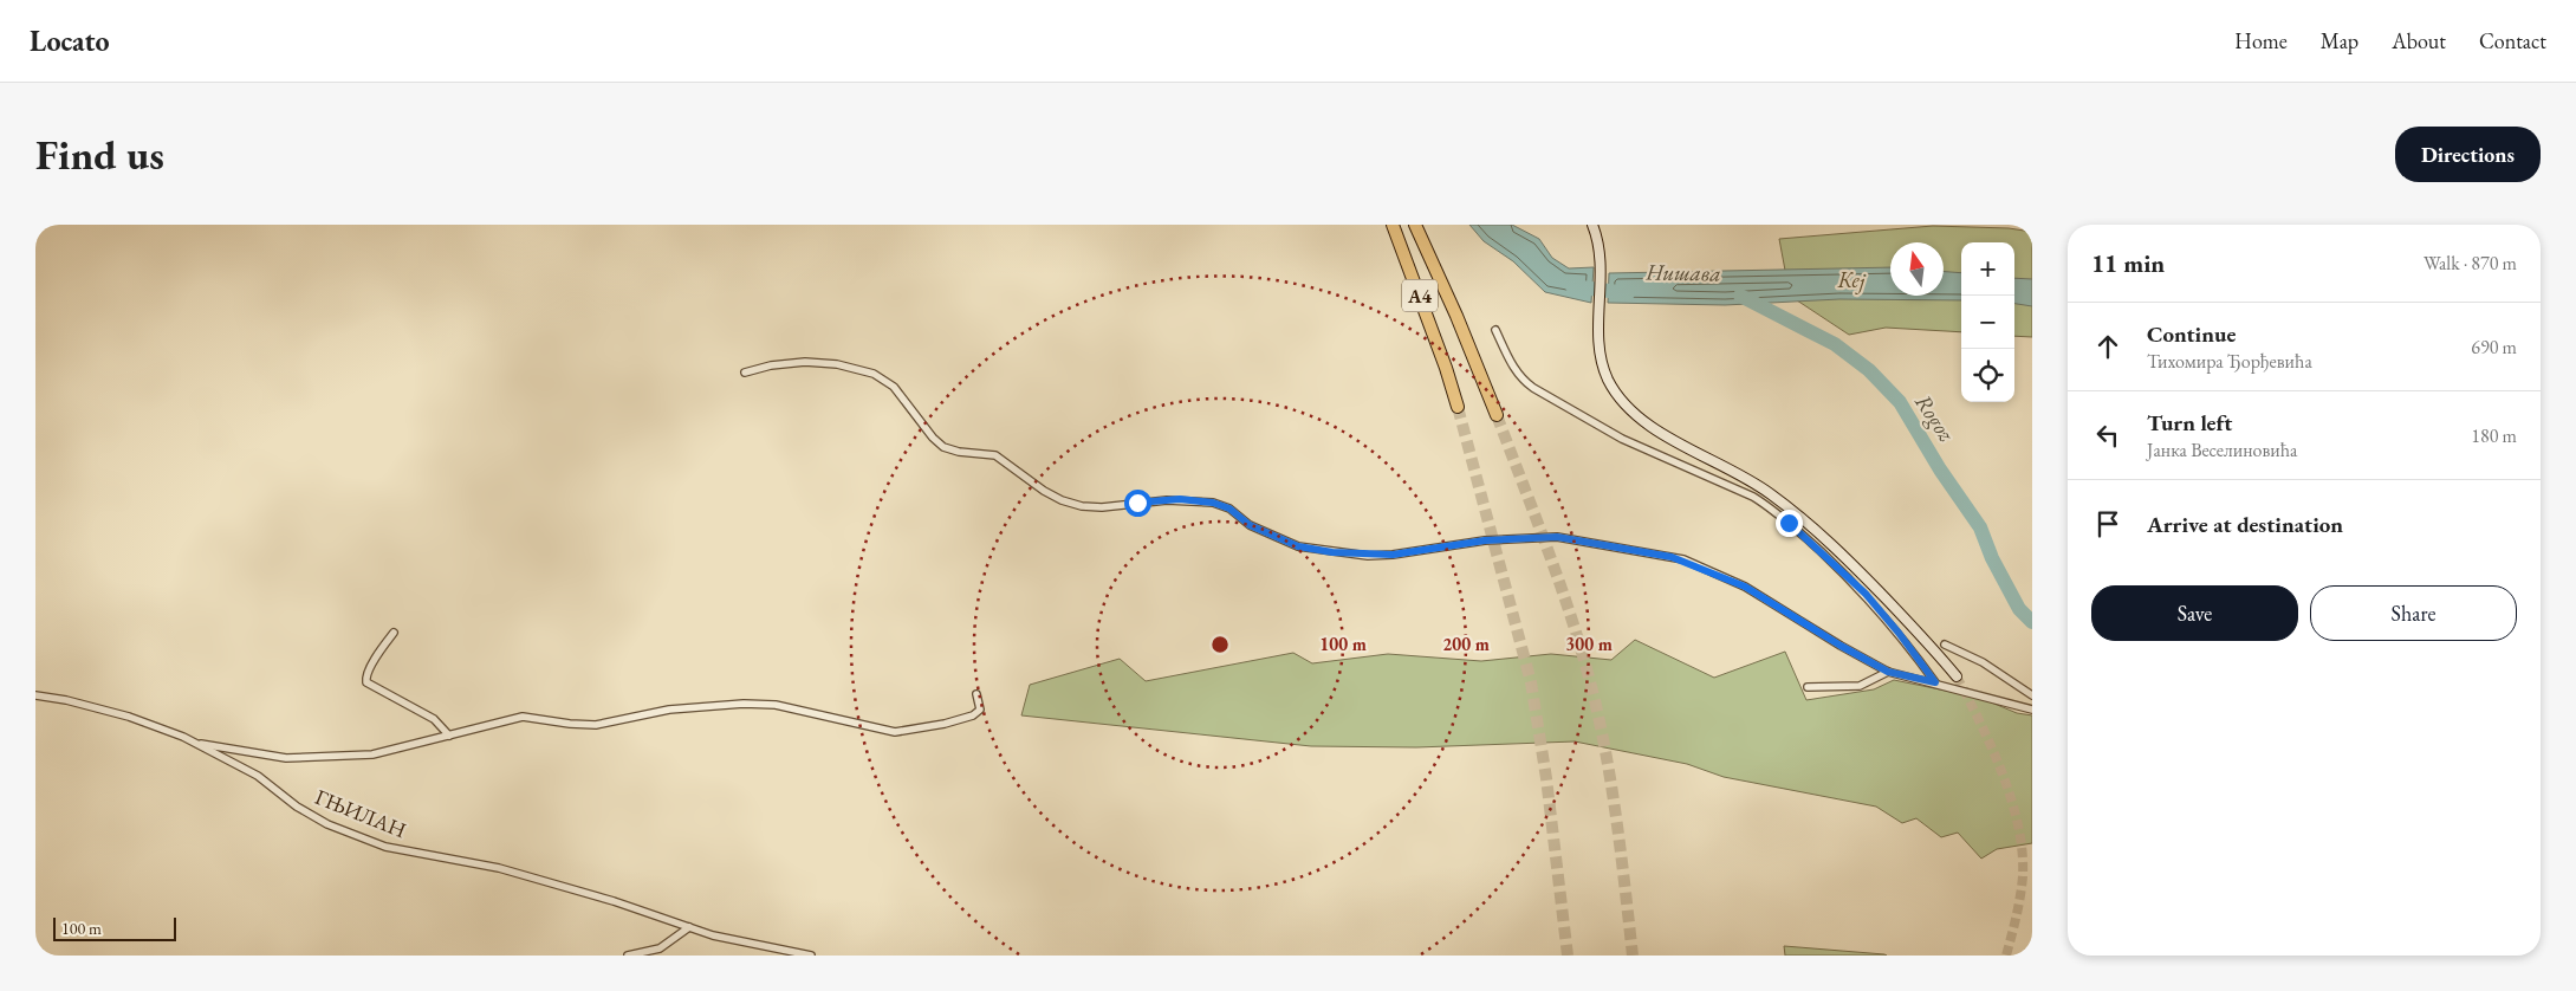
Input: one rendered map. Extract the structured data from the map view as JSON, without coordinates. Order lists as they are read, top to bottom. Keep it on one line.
{"streets":{"highway":["A4"],"street":["ГЊИЛАН"]},"water":["Нишава","Rogoz"],"parks":["Кеј"],"scale_bar":"100 m","north":"top","page":{"header":"Locato","nav":["Home","Map","About","Contact"],"buttons":["Directions",["Save","Share"]],"title":"Find us","heading":["11 min","Walk · 870 m"],"map_buttons":["+","−"],"list":[["Continue","Тихомира Ђорђевића","690 m"],["Turn left","Јанка Веселиновића","180 m"],"Arrive at destination"],"scale":"100 m"},"rings":["100 m","200 m","300 m"]}
